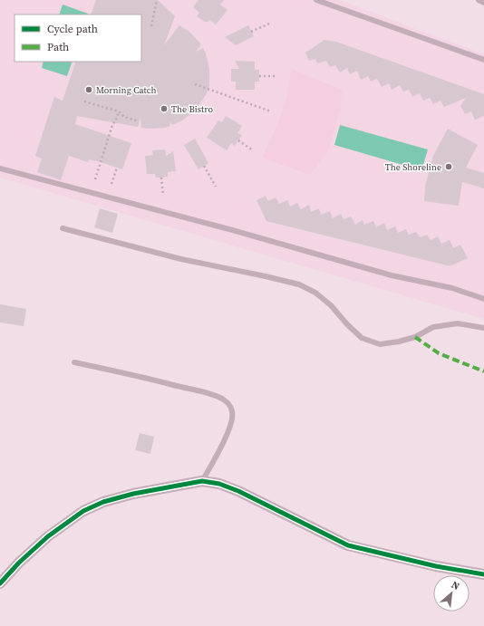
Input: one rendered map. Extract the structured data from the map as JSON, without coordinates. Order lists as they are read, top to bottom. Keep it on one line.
{"places":["Morning Catch","The Bistro","The Shoreline"],"legend":["Cycle path","Path"],"north":"top right"}
